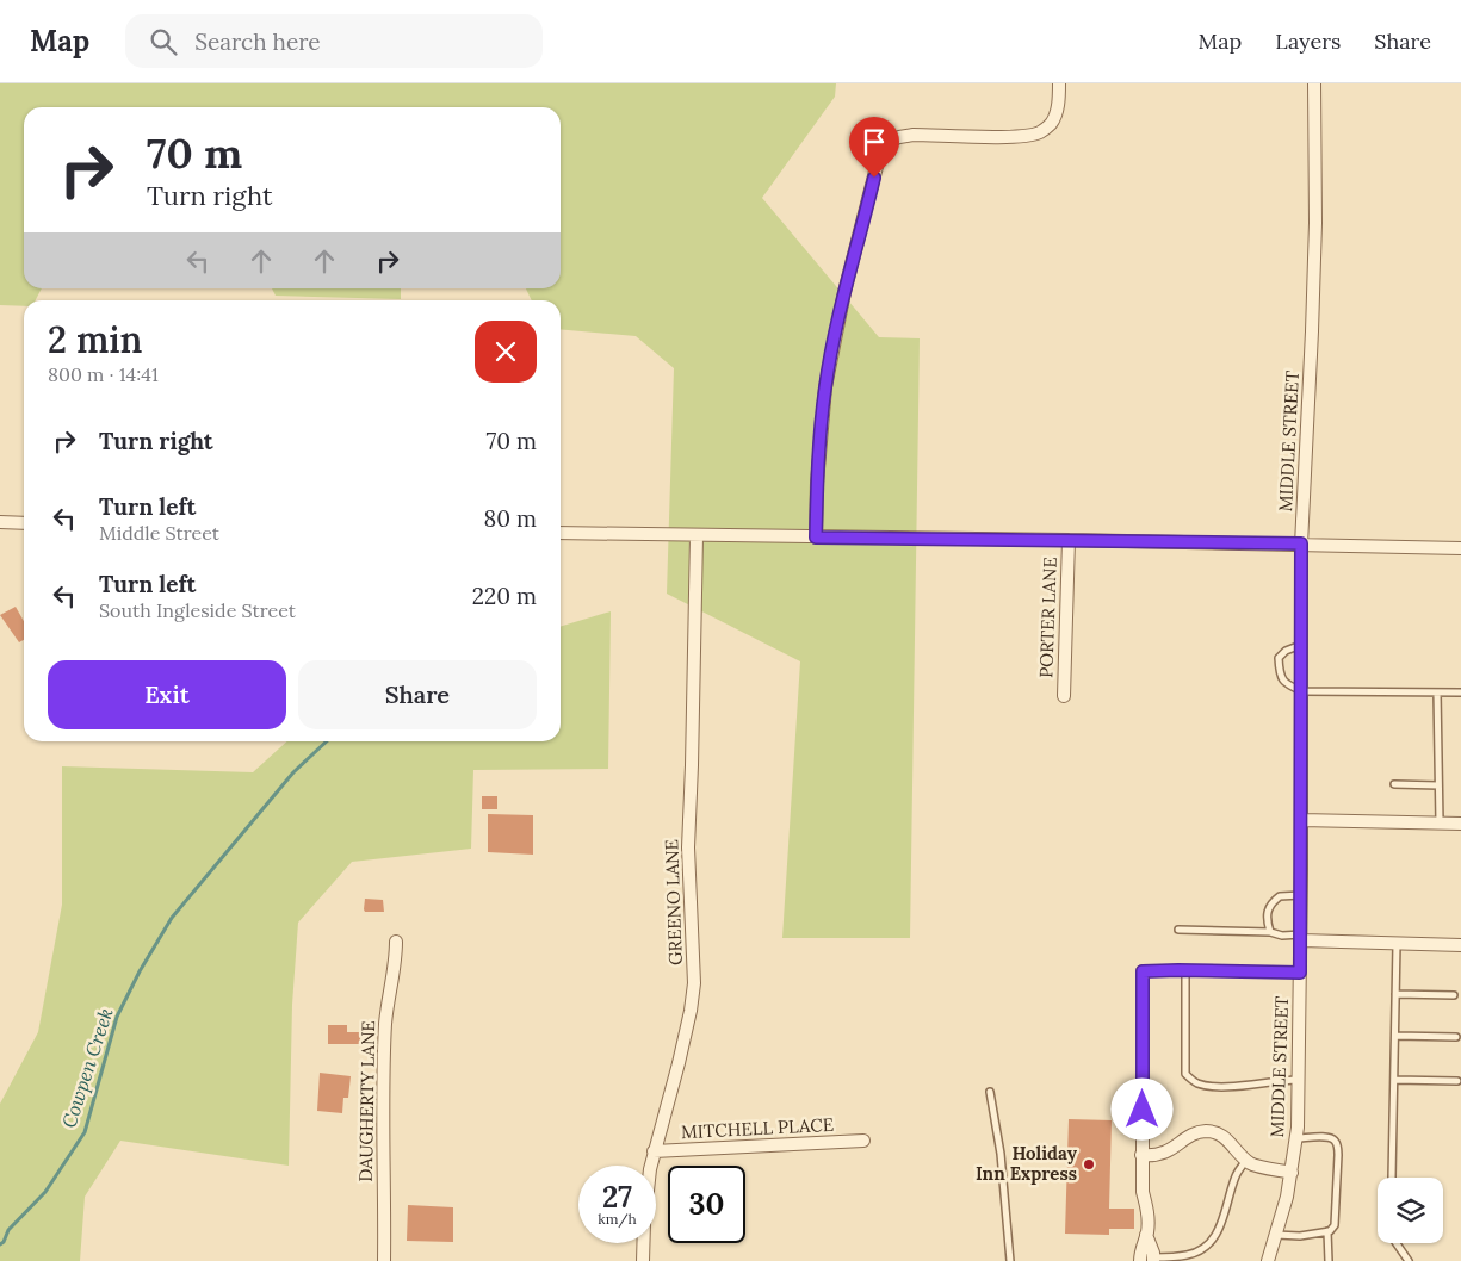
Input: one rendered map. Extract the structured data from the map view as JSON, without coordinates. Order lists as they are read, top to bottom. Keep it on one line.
{"streets":{"street":["MIDDLE STREET","PORTER LANE","GREENO LANE","DAUGHERTY LANE","MITCHELL PLACE"]},"crossings":[["GREENO LANE","MITCHELL PLACE"]],"water":["Cowpen Creek"],"places":["Holiday Inn Express"],"page":{"header":"Map","search":"Search here","nav":["Map","Layers","Share"],"turn":["70 m","Turn right"],"heading":["2 min","800 m · 14:41"],"list":[{"name":"Turn right","value":"70 m"},{"name":"Turn left","note":"Middle Street","value":"80 m"},{"name":"Turn left","note":"South Ingleside Street","value":"220 m"}],"buttons":["Exit","Share"],"speed":"27 km/h","limit":"30"}}
